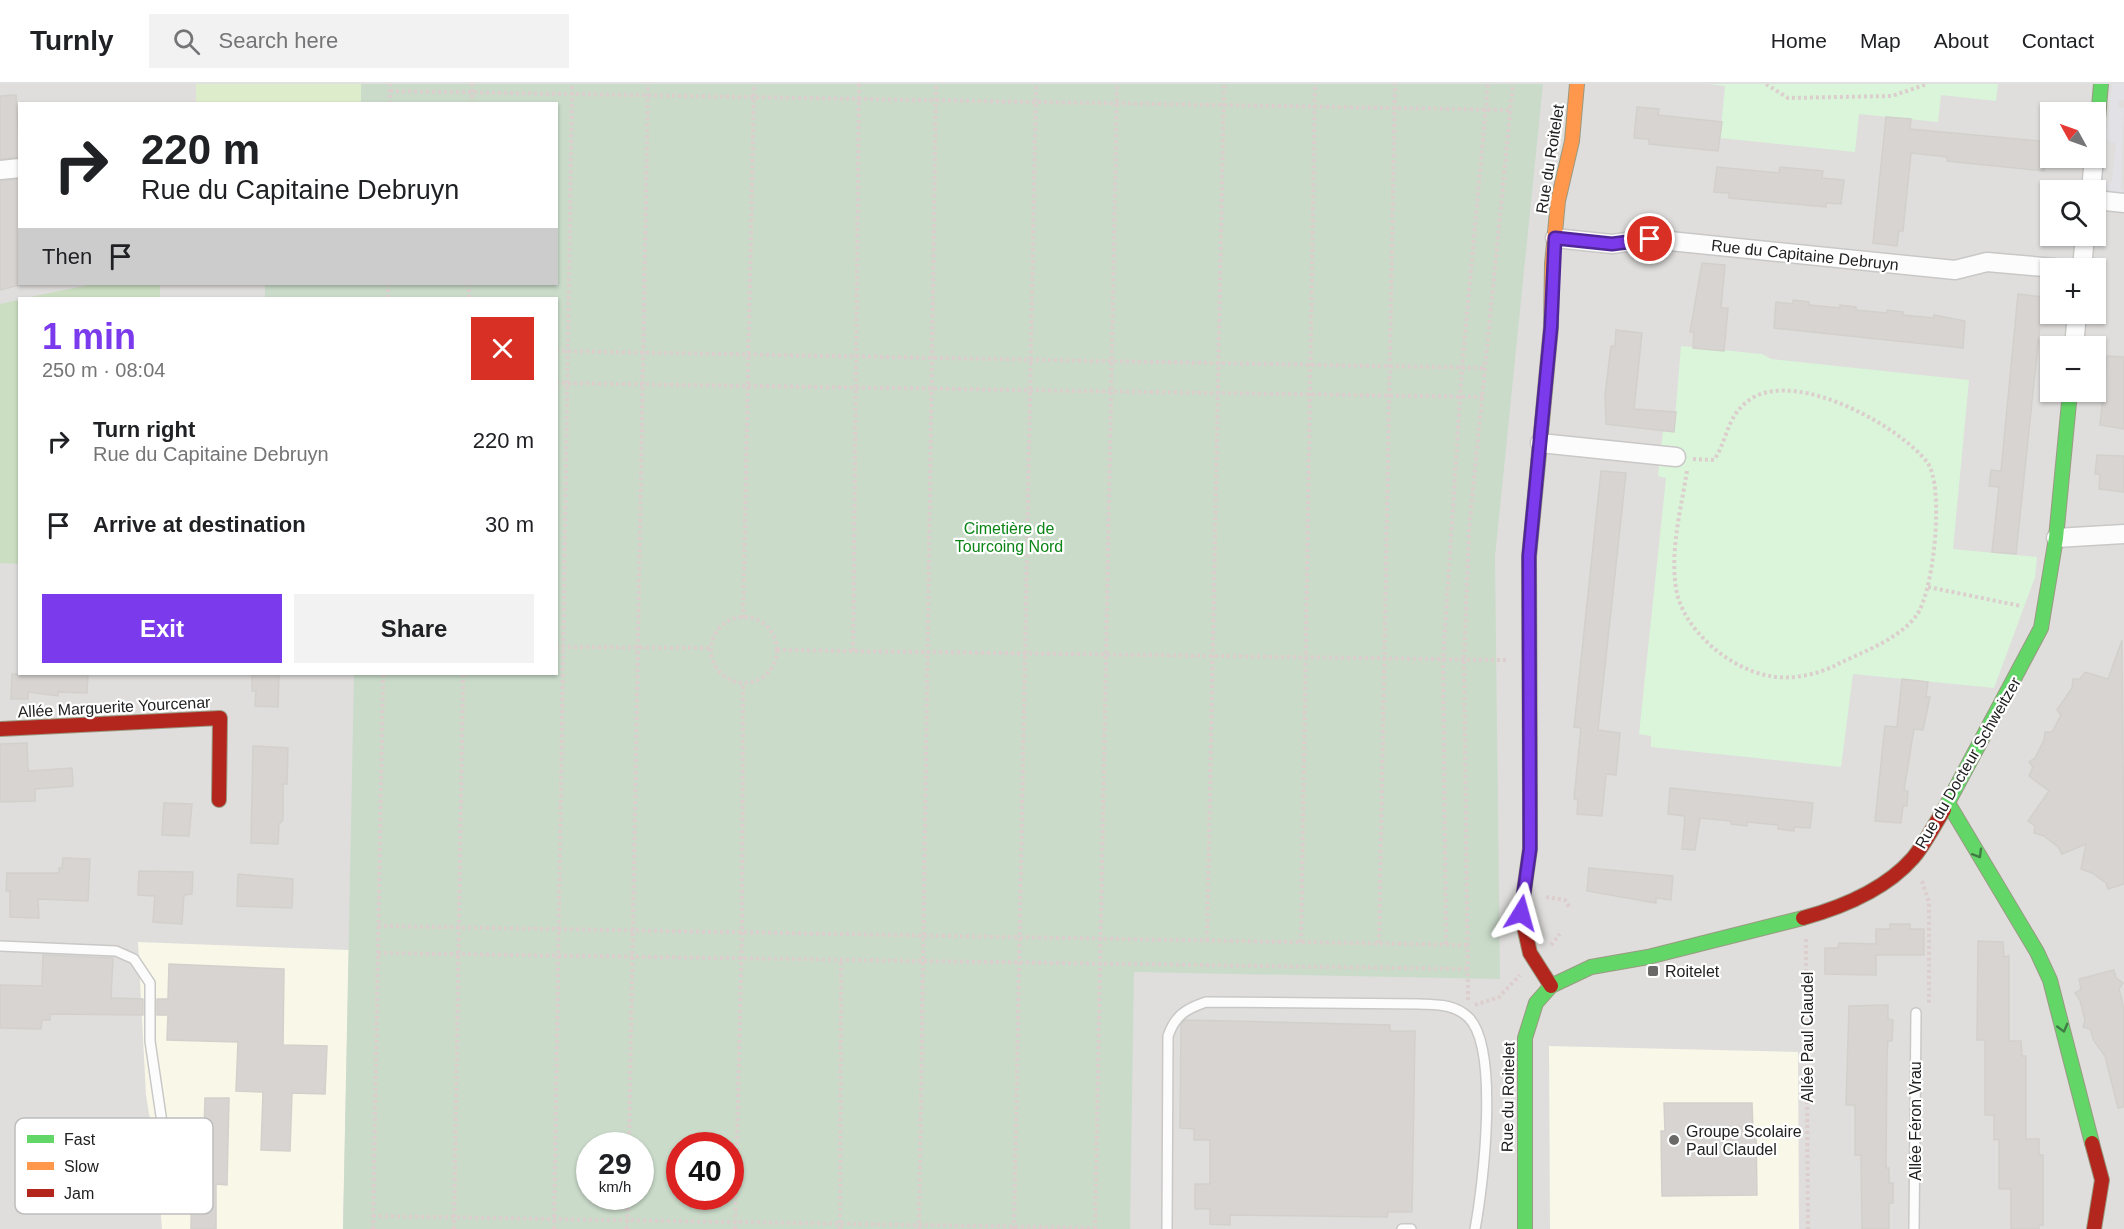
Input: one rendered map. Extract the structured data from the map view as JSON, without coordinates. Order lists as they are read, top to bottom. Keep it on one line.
{"streets":{"street":["Rue du Roitelet","Rue du Capitaine Debruyn","Allée Marguerite Yourcenar","Rue du Docteur Schweitzer"],"lane":["Allée Féron Vrau"],"path":["Allée Paul Claudel"]},"crossings":[["Rue du Roitelet","Rue du Capitaine Debruyn"],["Rue du Roitelet","Rue du Docteur Schweitzer"],["Rue du Docteur Schweitzer","Allée Paul Claudel"]],"parks":["Cimetière de Tourcoing Nord"],"places":{"transit":["Roitelet"],"other":["Groupe Scolaire Paul Claudel"]},"legend":["Fast","Slow","Jam"],"north":"top left","page":{"header":"Turnly","search":"Search here","nav":["Home","Map","About","Contact"],"map_buttons":["+","−"],"turn":["220 m","Rue du Capitaine Debruyn"],"then":"Then","heading":["1 min","250 m · 08:04"],"list":[{"name":"Turn right","note":"Rue du Capitaine Debruyn","value":"220 m"},{"name":"Arrive at destination","value":"30 m"}],"buttons":["Exit","Share"],"speed":"29 km/h","limit":"40"}}
